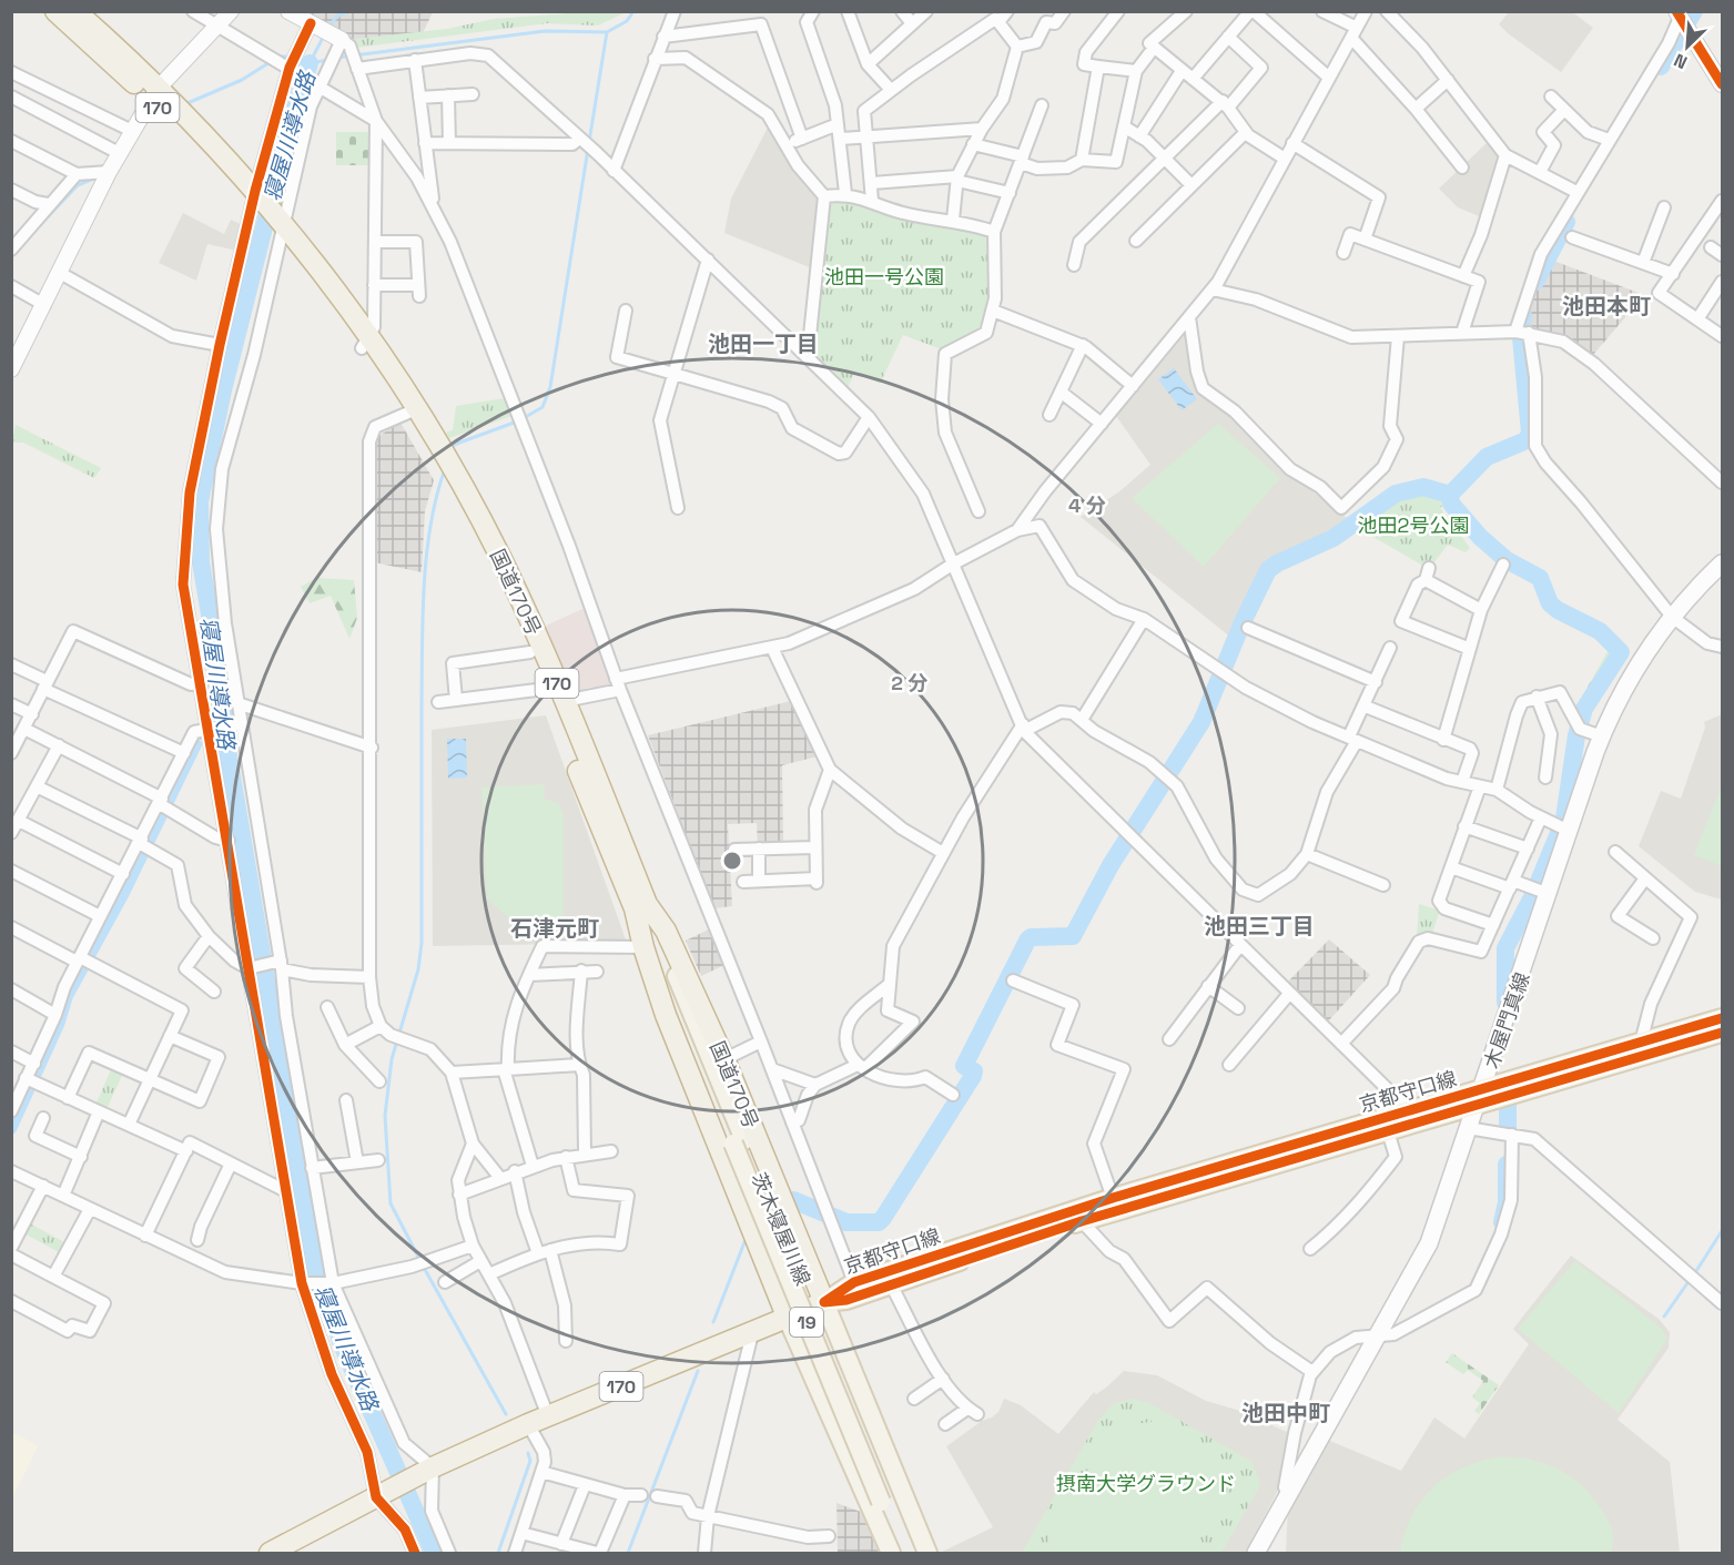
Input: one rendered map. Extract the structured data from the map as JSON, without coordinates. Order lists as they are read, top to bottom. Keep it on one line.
{"streets":{"highway":["170","国道170号"],"main road":["木屋門真線","京都守口線","茨木寝屋川線","19"]},"crossings":[["170","国道170号"],["170","京都守口線"],["170","19"],["国道170号","京都守口線"],["国道170号","茨木寝屋川線"],["国道170号","19"],["木屋門真線","京都守口線"],["京都守口線","19"]],"districts":["池田本町","池田一丁目","池田三丁目","石津元町","池田中町"],"water":["寝屋川導水路"],"parks":["池田一号公園","池田2号公園","摂南大学グラウンド"],"north":"bottom left","rings":["4 分","2 分"]}
